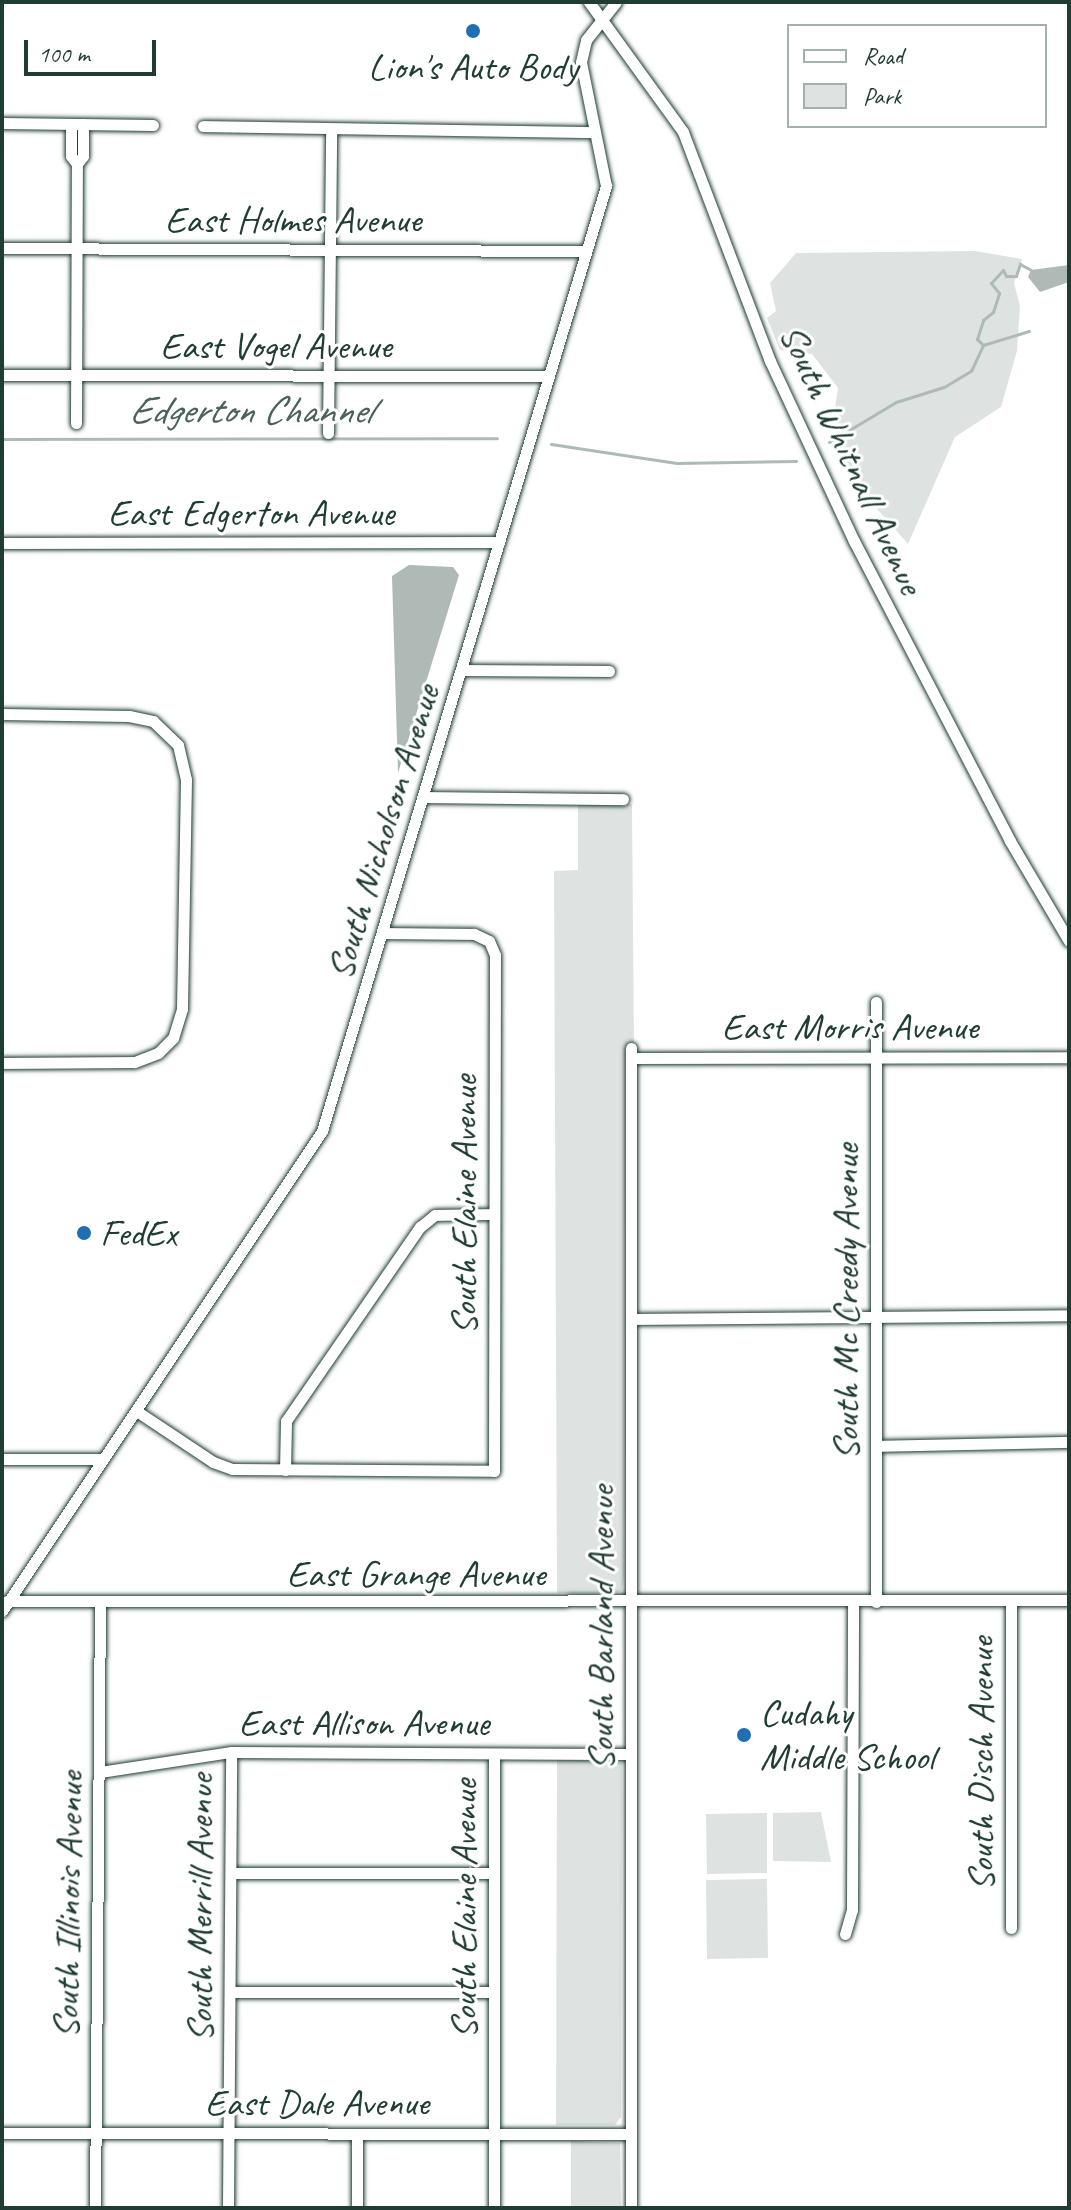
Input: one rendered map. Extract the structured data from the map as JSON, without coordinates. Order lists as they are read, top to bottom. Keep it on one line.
{"streets":{"street":["East Holmes Avenue","East Vogel Avenue","South Whitnall Avenue","East Edgerton Avenue","South Nicholson Avenue","East Morris Avenue","South Elaine Avenue","South Mc Creedy Avenue","East Grange Avenue","South Barland Avenue","East Allison Avenue","South Disch Avenue","South Illinois Avenue","South Merrill Avenue","East Dale Avenue"]},"crossings":[["East Holmes Avenue","South Nicholson Avenue"],["East Vogel Avenue","South Nicholson Avenue"],["South Whitnall Avenue","South Nicholson Avenue"],["East Edgerton Avenue","South Nicholson Avenue"],["South Nicholson Avenue","South Elaine Avenue"],["South Nicholson Avenue","East Grange Avenue"],["East Morris Avenue","South Mc Creedy Avenue"],["East Morris Avenue","South Barland Avenue"],["South Elaine Avenue","East Allison Avenue"],["South Elaine Avenue","East Dale Avenue"],["South Mc Creedy Avenue","East Grange Avenue"],["East Grange Avenue","South Barland Avenue"],["East Grange Avenue","South Disch Avenue"],["East Grange Avenue","South Illinois Avenue"],["South Barland Avenue","East Allison Avenue"],["South Barland Avenue","East Dale Avenue"],["East Allison Avenue","South Illinois Avenue"],["East Allison Avenue","South Merrill Avenue"],["South Illinois Avenue","East Dale Avenue"],["South Merrill Avenue","East Dale Avenue"]],"water":["Edgerton Channel"],"places":["Lion's Auto Body","FedEx","Cudahy Middle School"],"legend":["Road","Park"],"scale_bar":"100 m"}
